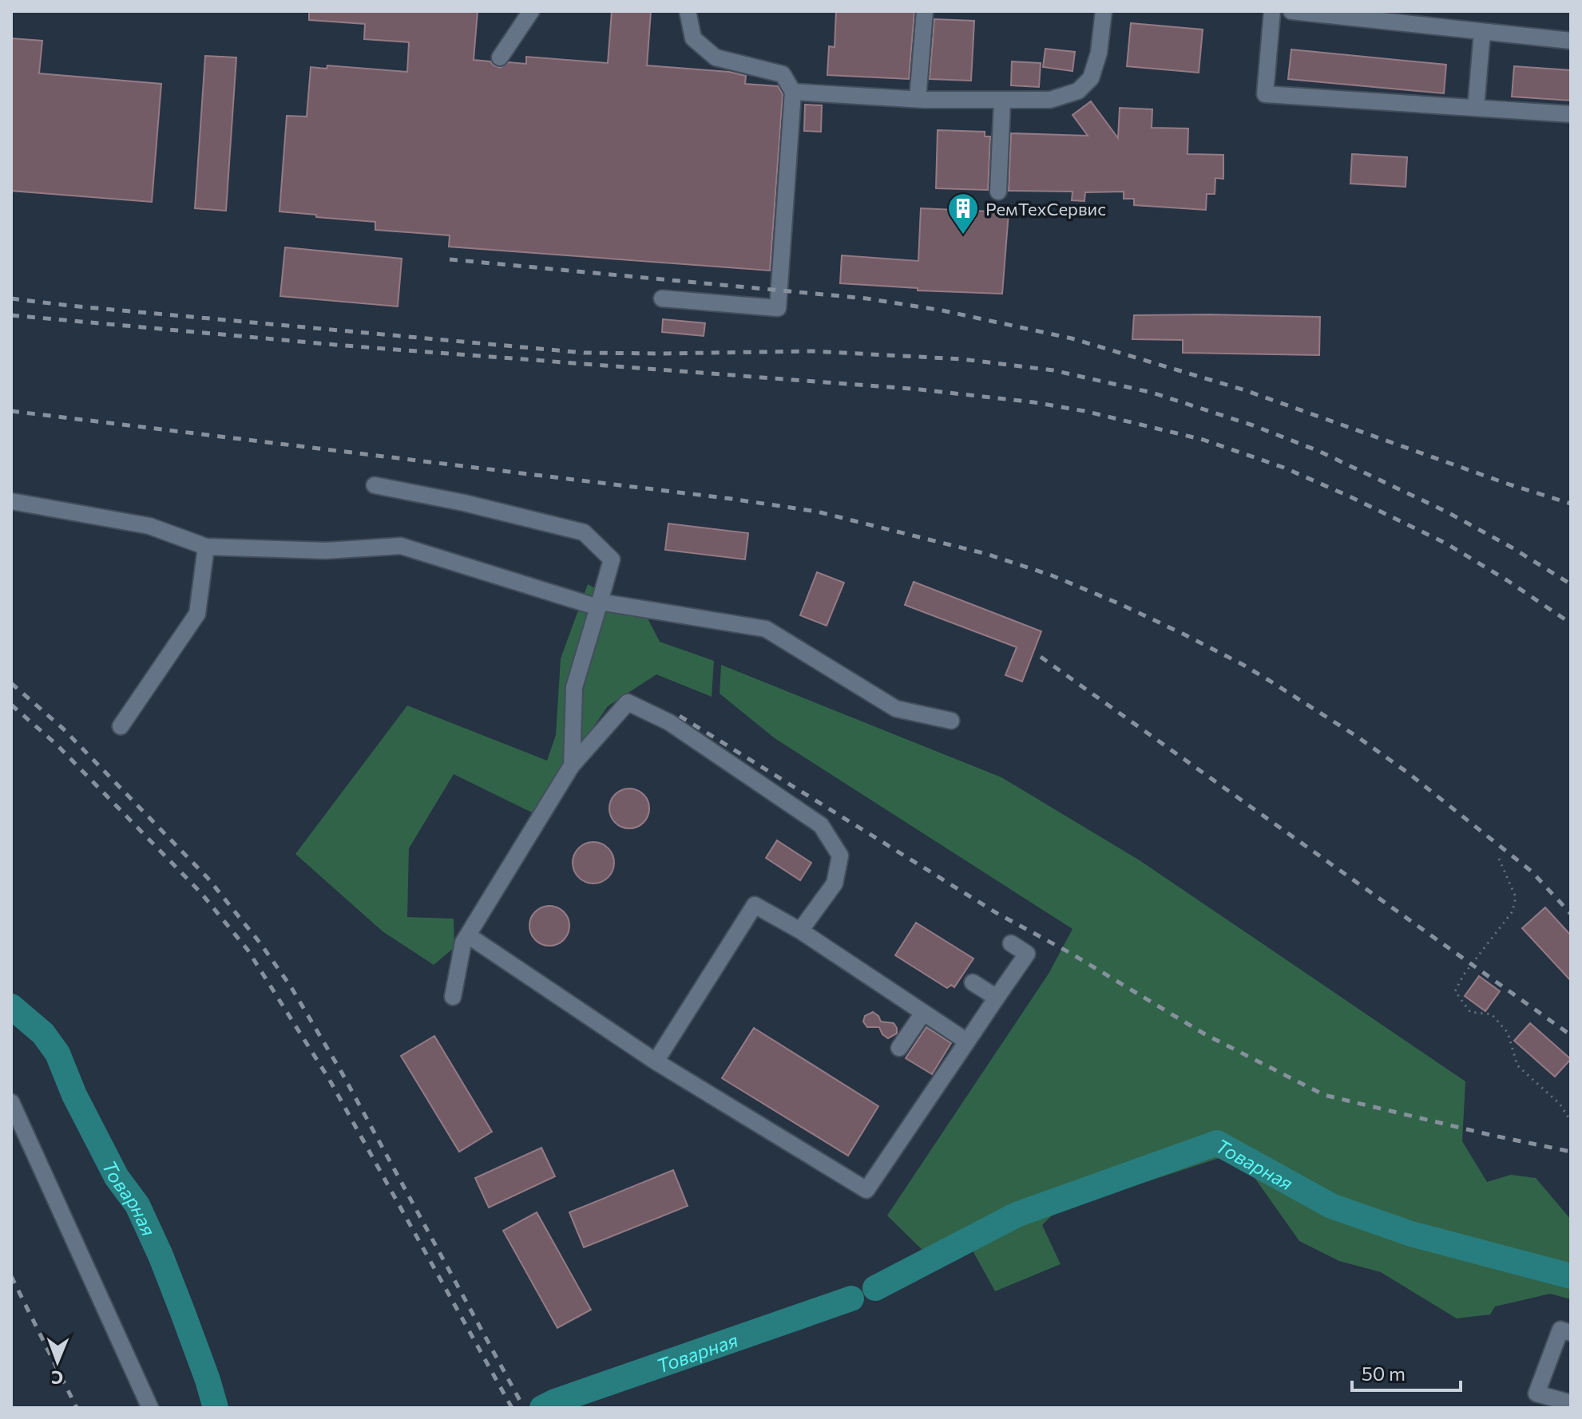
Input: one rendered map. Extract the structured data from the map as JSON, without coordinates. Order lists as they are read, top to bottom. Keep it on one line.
{"water":["Товарная"],"places":{"building":["РемТехСервис"]},"scale_bar":"50 m","north":"bottom"}
